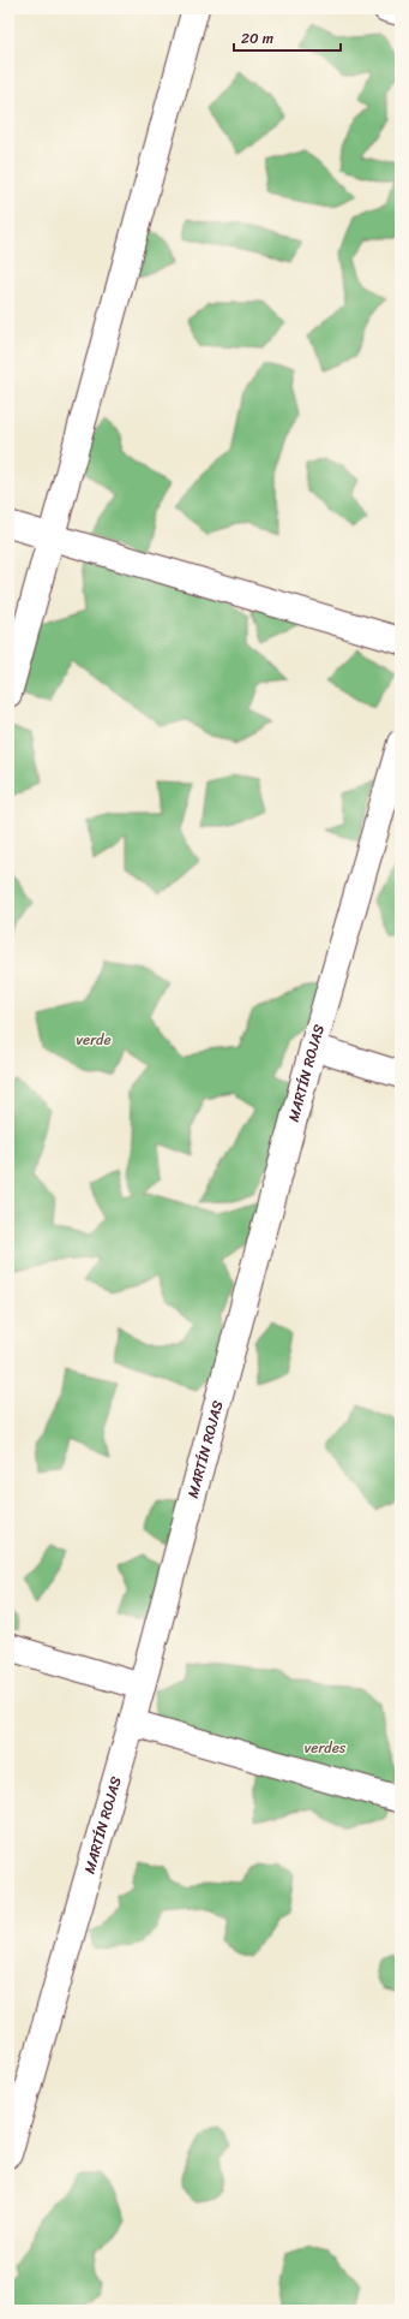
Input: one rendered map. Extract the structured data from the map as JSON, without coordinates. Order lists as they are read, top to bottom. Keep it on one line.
{"streets":{"street":["MARTÍN ROJAS"]},"parks":["verde","verdes"],"scale_bar":"20 m"}
